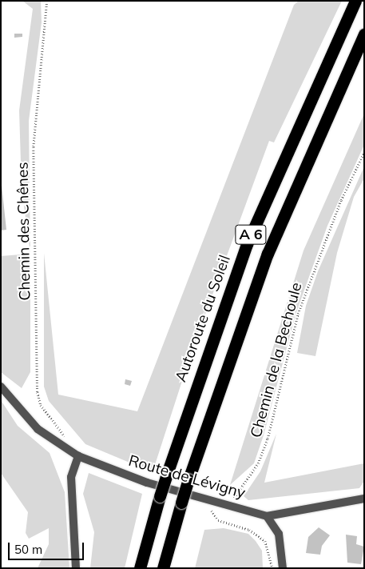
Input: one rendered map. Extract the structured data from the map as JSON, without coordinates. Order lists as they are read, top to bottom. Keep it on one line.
{"streets":{"highway":["A 6","Autoroute du Soleil"],"street":["Route de Lévigny"],"path":["Chemin des Chênes","Chemin de la Bechoule"]},"crossings":[["Chemin des Chênes","Route de Lévigny"],["Chemin de la Bechoule","Route de Lévigny"]],"scale_bar":"50 m"}
